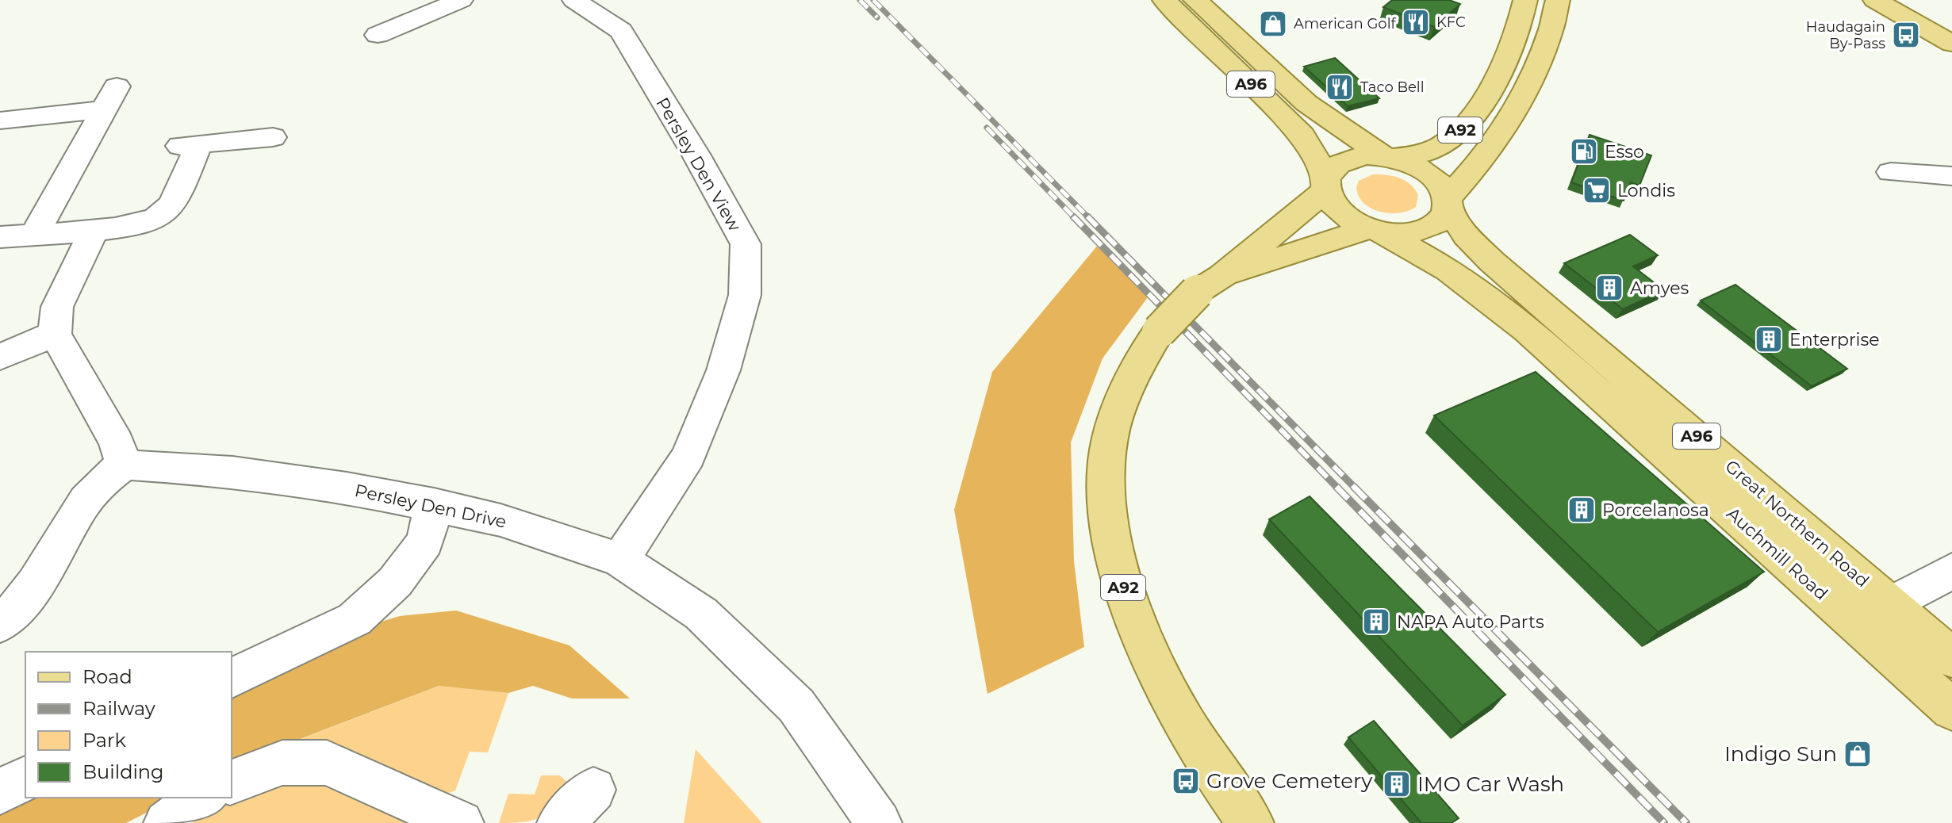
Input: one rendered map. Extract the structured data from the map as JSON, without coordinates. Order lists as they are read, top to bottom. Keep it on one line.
{"streets":{"main road":["A96","A92","Great Northern Road","Auchmill Road"],"street":["Persley Den View","Persley Den Drive"]},"crossings":[["A96","A92"],["A96","Great Northern Road"],["A96","Auchmill Road"],["A92","Great Northern Road"],["A92","Auchmill Road"],["Persley Den View","Persley Den Drive"],["Great Northern Road","Auchmill Road"]],"places":{"restaurant":["KFC","Taco Bell"],"shop":["American Golf","Indigo Sun"],"bus stop":["Haudagain By-Pass","Grove Cemetery"],"fuel station":["Esso"],"supermarket":["Londis"],"building":["Amyes","Enterprise","Porcelanosa","NAPA Auto Parts","IMO Car Wash"]},"legend":["Road","Railway","Park","Building"]}
